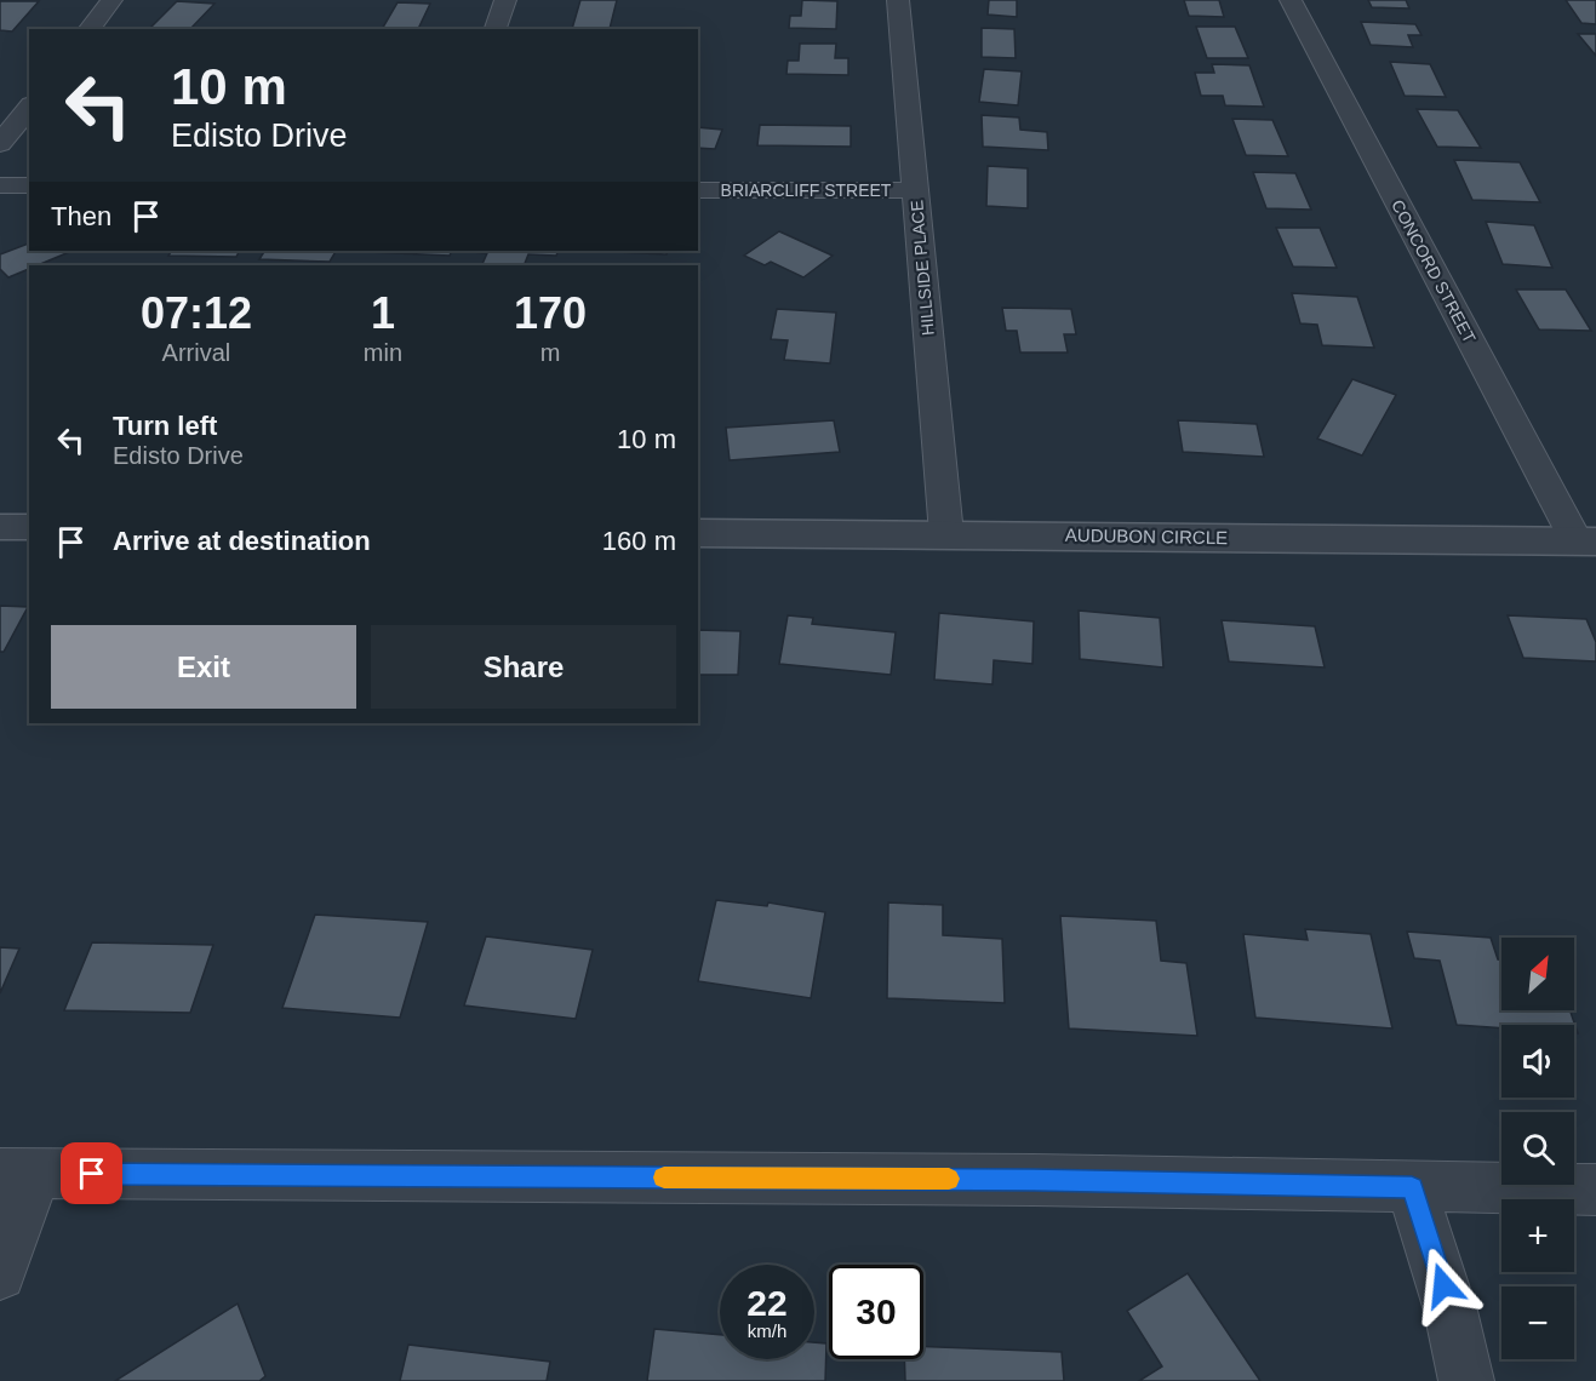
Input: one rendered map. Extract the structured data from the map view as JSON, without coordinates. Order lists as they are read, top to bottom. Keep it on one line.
{"streets":{"street":["BRIARCLIFF STREET","HILLSIDE PLACE","CONCORD STREET","AUDUBON CIRCLE"]},"crossings":[["BRIARCLIFF STREET","HILLSIDE PLACE"],["HILLSIDE PLACE","AUDUBON CIRCLE"],["CONCORD STREET","AUDUBON CIRCLE"]],"north":"top right","page":{"turn":["10 m","Edisto Drive"],"then":"Then","eta":["07:12","Arrival","1","min","170","m"],"list":[{"name":"Turn left","note":"Edisto Drive","value":"10 m"},{"name":"Arrive at destination","value":"160 m"}],"buttons":["Exit","Share"],"map_buttons":["+","−"],"speed":"22 km/h","limit":"30"}}
